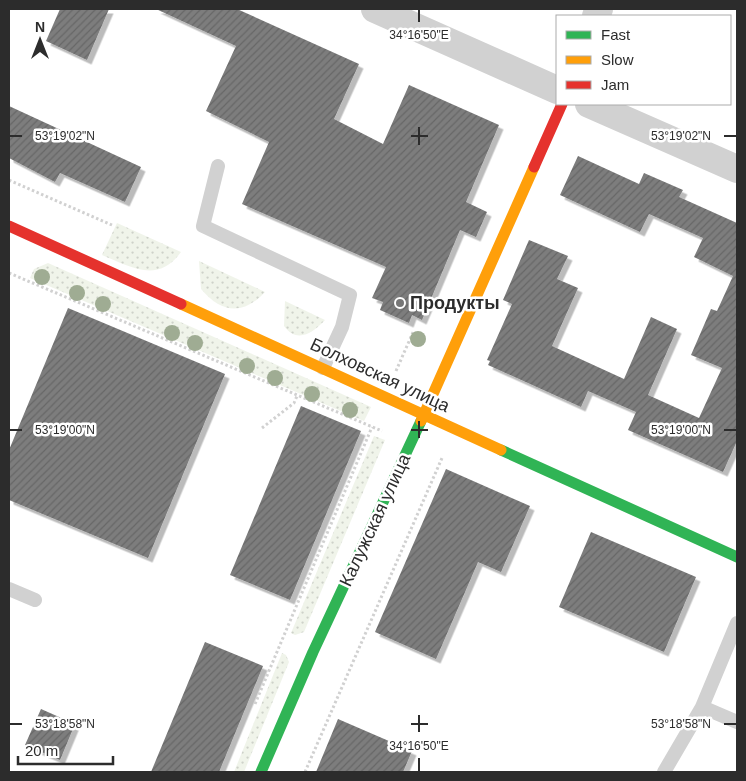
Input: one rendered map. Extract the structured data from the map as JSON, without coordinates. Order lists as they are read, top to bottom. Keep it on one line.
{"streets":{"street":["Болховская улица","Калужская улица"]},"crossings":[["Болховская улица","Калужская улица"]],"places":["Продукты"],"legend":["Fast","Slow","Jam"],"scale_bar":"20 m","north":"top","coordinates":["34°16'50\"E","53°19'02\"N","53°19'00\"N","53°18'58\"N"]}
